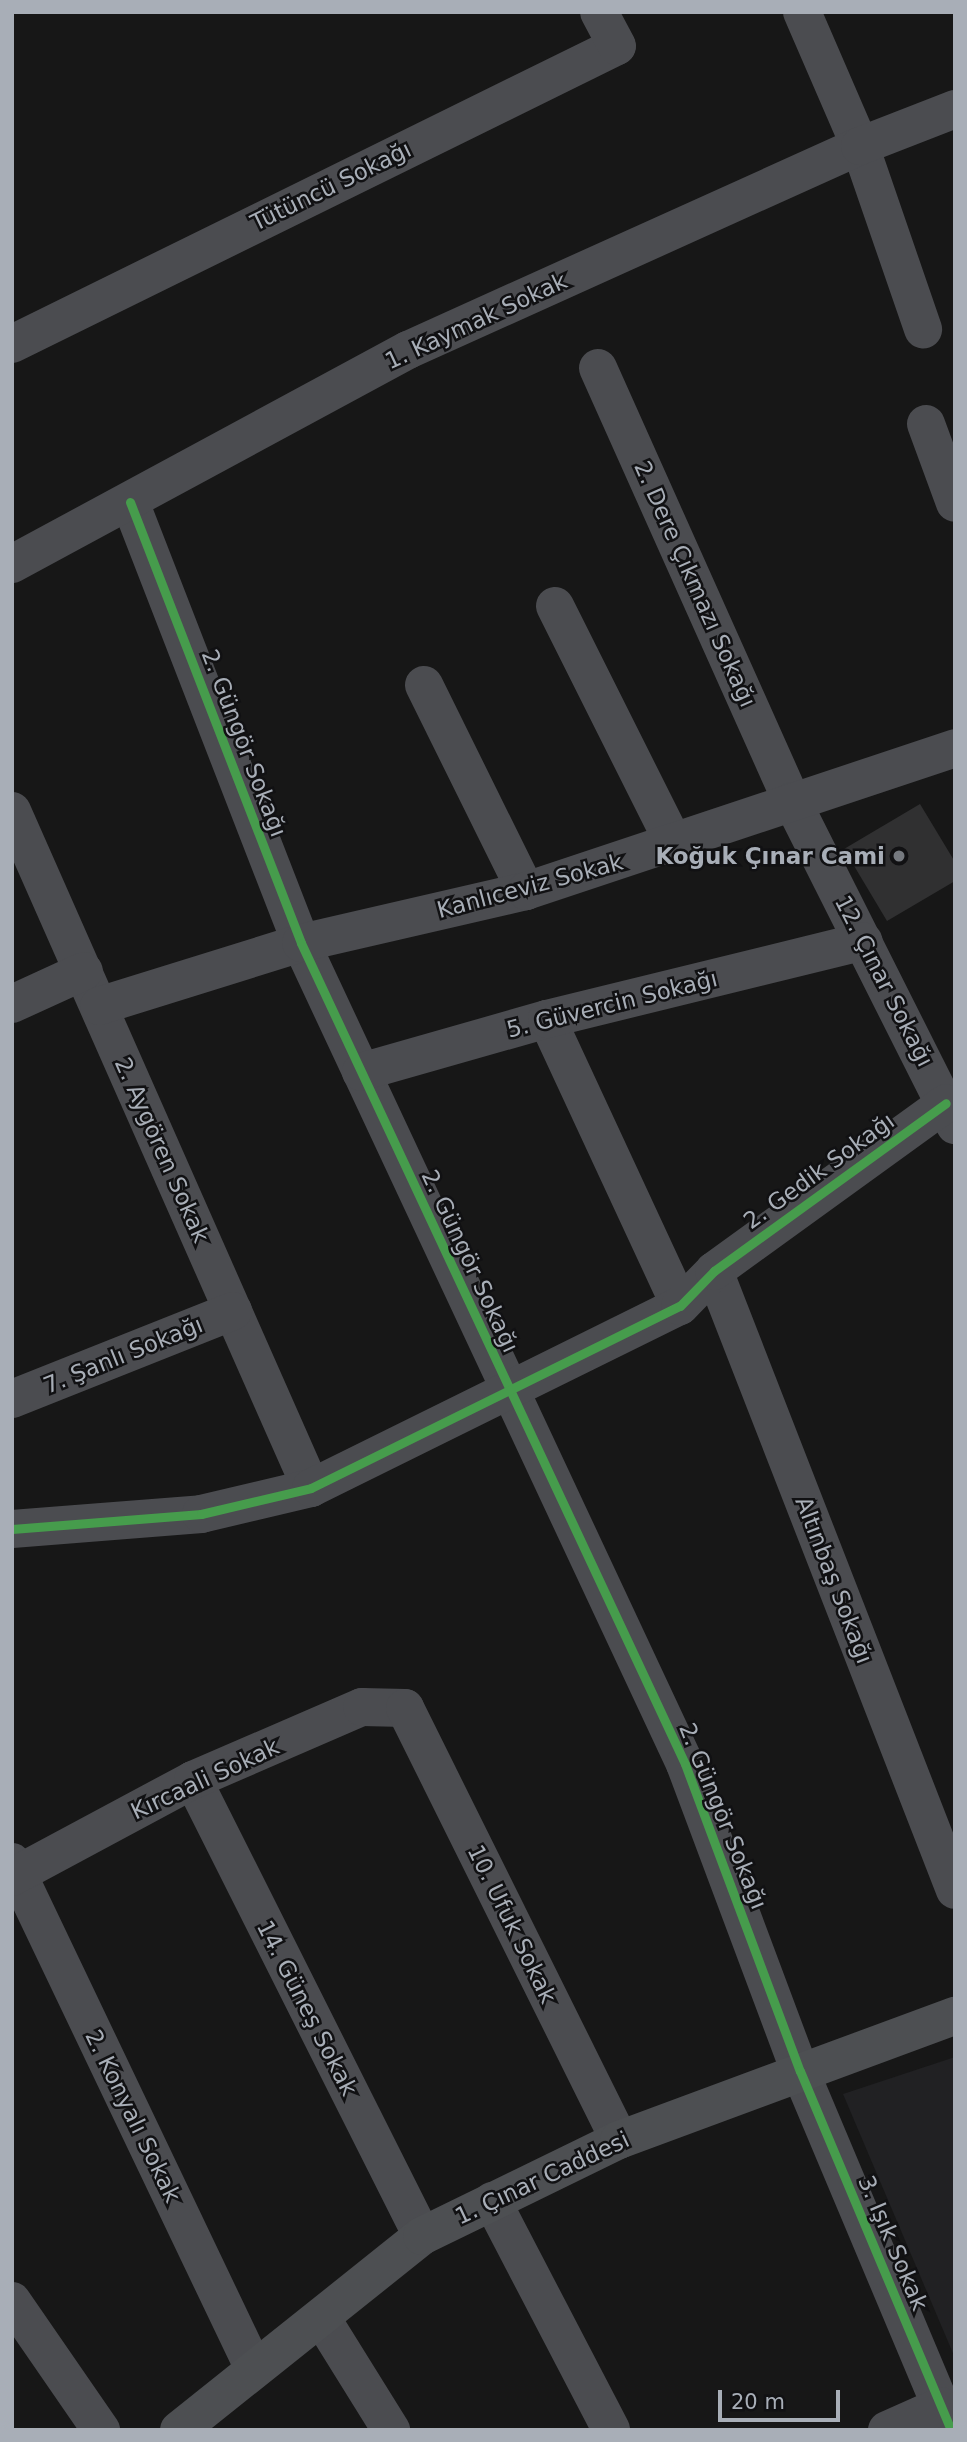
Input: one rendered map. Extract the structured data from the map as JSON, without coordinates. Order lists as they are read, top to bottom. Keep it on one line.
{"streets":{"main road":["1. Çınar Caddesi"],"street":["Tütüncü Sokağı","1. Kaymak Sokak","2. Dere Çıkmazı Sokağı","2. Güngör Sokağı","Kanlıceviz Sokak","12. Çınar Sokağı","5. Güvercin Sokağı","2. Aygören Sokak","2. Gedik Sokağı","7. Şanlı Sokağı","Altınbaş Sokağı","Kırcaali Sokak","10. Ufuk Sokak","14. Güneş Sokak","2. Konyalı Sokak","3. Işık Sokak"]},"crossings":[["1. Kaymak Sokak","2. Güngör Sokağı"],["2. Dere Çıkmazı Sokağı","Kanlıceviz Sokak"],["2. Dere Çıkmazı Sokağı","12. Çınar Sokağı"],["2. Güngör Sokağı","Kanlıceviz Sokak"],["2. Güngör Sokağı","5. Güvercin Sokağı"],["2. Güngör Sokağı","2. Gedik Sokağı"],["2. Güngör Sokağı","1. Çınar Caddesi"],["2. Güngör Sokağı","3. Işık Sokak"],["Kanlıceviz Sokak","12. Çınar Sokağı"],["Kanlıceviz Sokak","2. Aygören Sokak"],["12. Çınar Sokağı","5. Güvercin Sokağı"],["12. Çınar Sokağı","2. Gedik Sokağı"],["2. Aygören Sokak","2. Gedik Sokağı"],["2. Aygören Sokak","7. Şanlı Sokağı"],["2. Gedik Sokağı","Altınbaş Sokağı"],["Kırcaali Sokak","10. Ufuk Sokak"],["Kırcaali Sokak","14. Güneş Sokak"],["Kırcaali Sokak","2. Konyalı Sokak"],["10. Ufuk Sokak","1. Çınar Caddesi"],["14. Güneş Sokak","1. Çınar Caddesi"],["2. Konyalı Sokak","1. Çınar Caddesi"],["1. Çınar Caddesi","3. Işık Sokak"]],"places":["Koğuk Çınar Cami"],"scale_bar":"20 m"}
